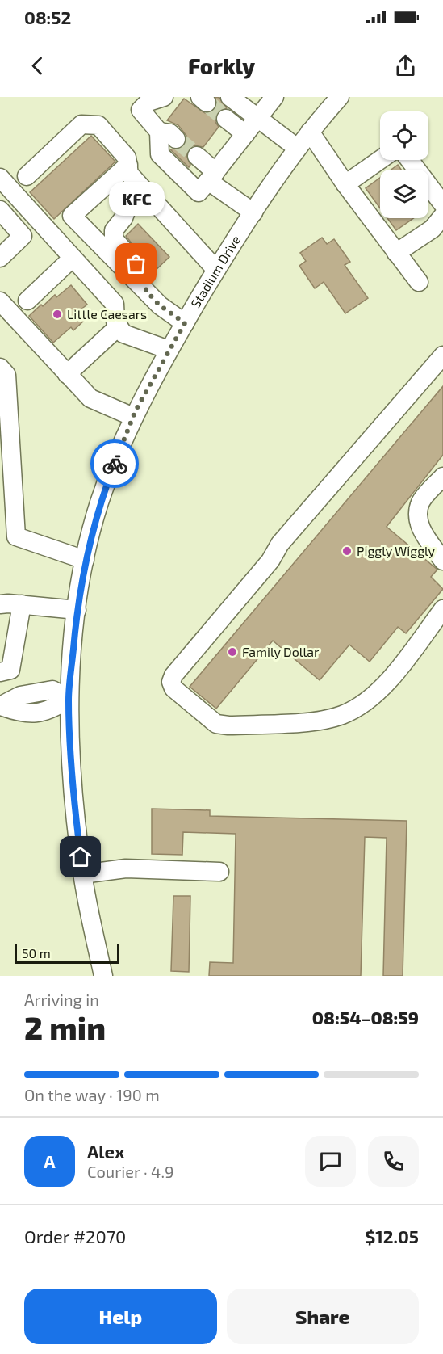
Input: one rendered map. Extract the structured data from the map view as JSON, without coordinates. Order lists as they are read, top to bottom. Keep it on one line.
{"streets":{"street":["Stadium Drive"]},"places":["KFC","Little Caesars","Piggly Wiggly","Family Dollar"],"scale_bar":"50 m","page":{"status":"08:52","header":"Forkly","bubble":"KFC","scale":"50 m","heading":["2 min","Arriving in","08:54–08:59"],"panel":["Alex","Courier · 4.9","Order #2070","$12.05"],"bar":"On the way · 190 m","round":"A","buttons":["Help","Share"]}}
